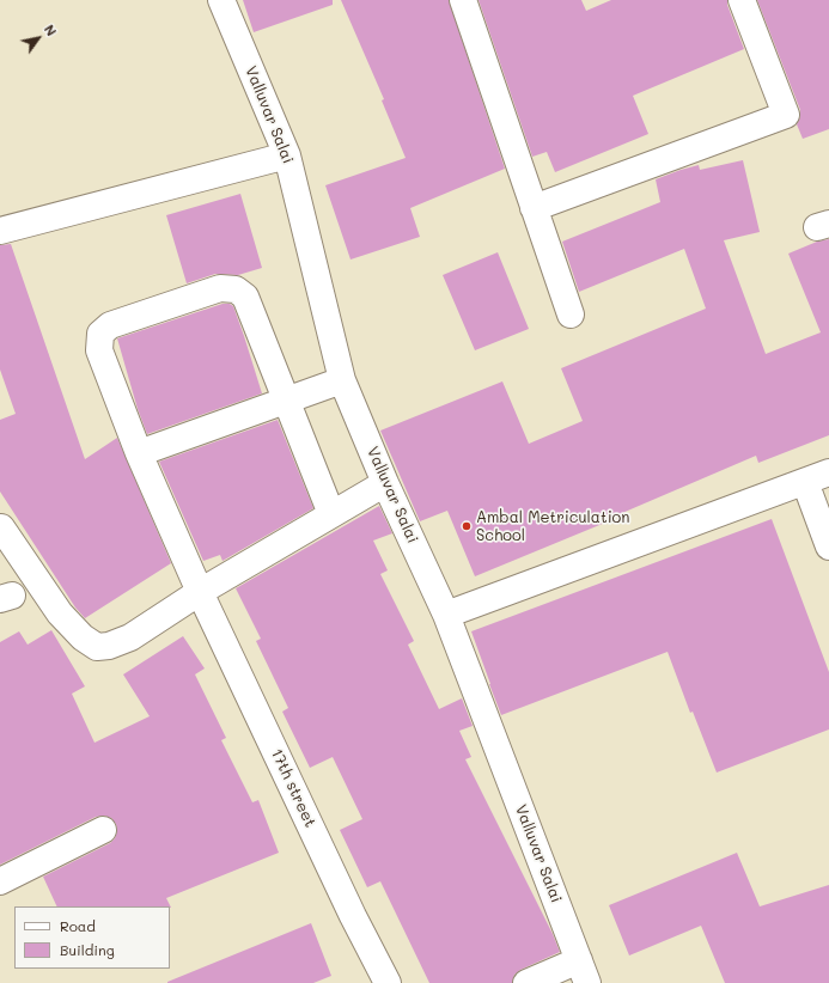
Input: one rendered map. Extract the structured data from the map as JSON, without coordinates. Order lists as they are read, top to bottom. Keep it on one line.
{"streets":{"street":["Valluvar Salai","17th street"]},"places":["Ambal Metriculation School"],"legend":["Road","Building"],"north":"top right"}
